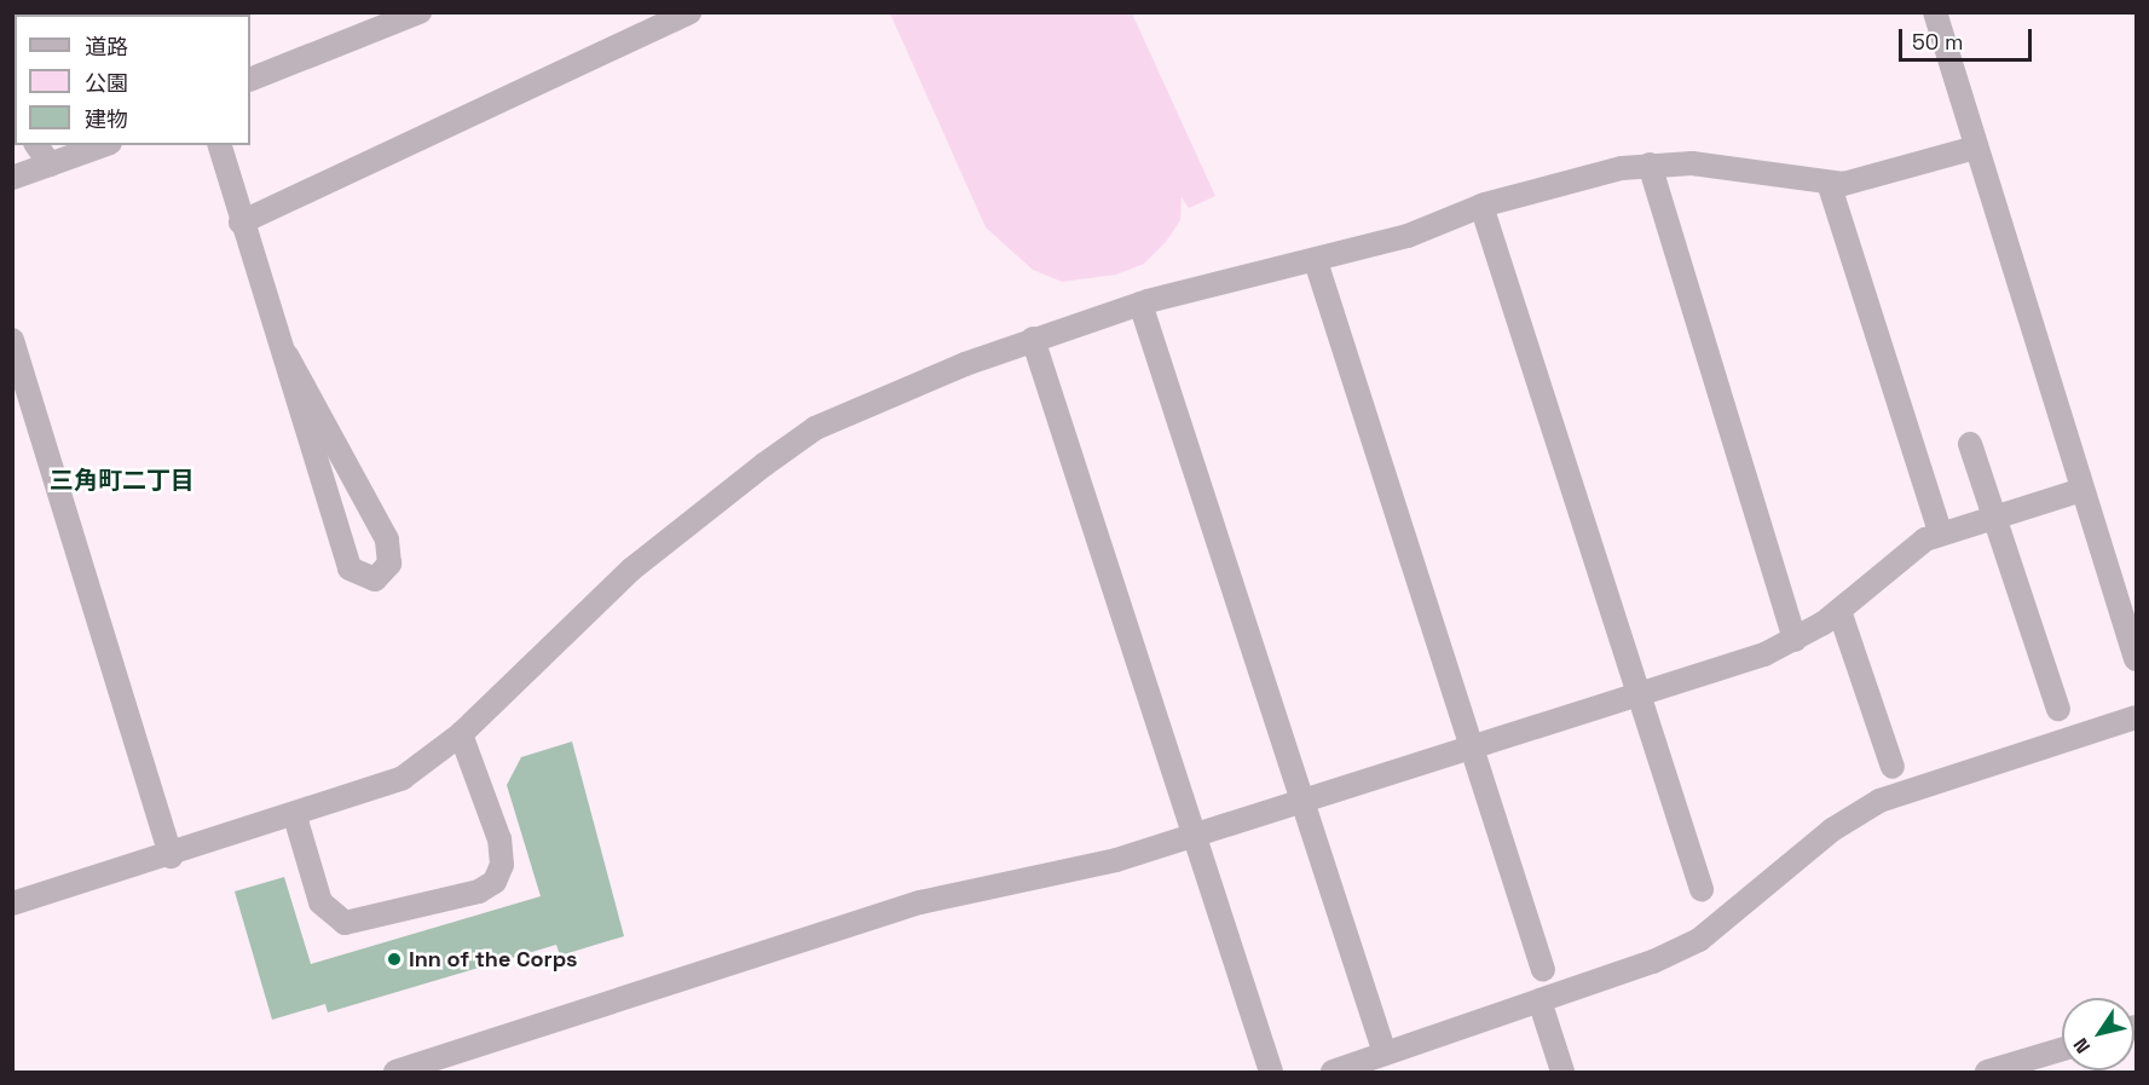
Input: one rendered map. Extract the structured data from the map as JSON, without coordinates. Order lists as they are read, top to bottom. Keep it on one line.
{"districts":["三角町二丁目"],"places":["Inn of the Corps"],"legend":["道路","公園","建物"],"scale_bar":"50 m","north":"bottom left"}
